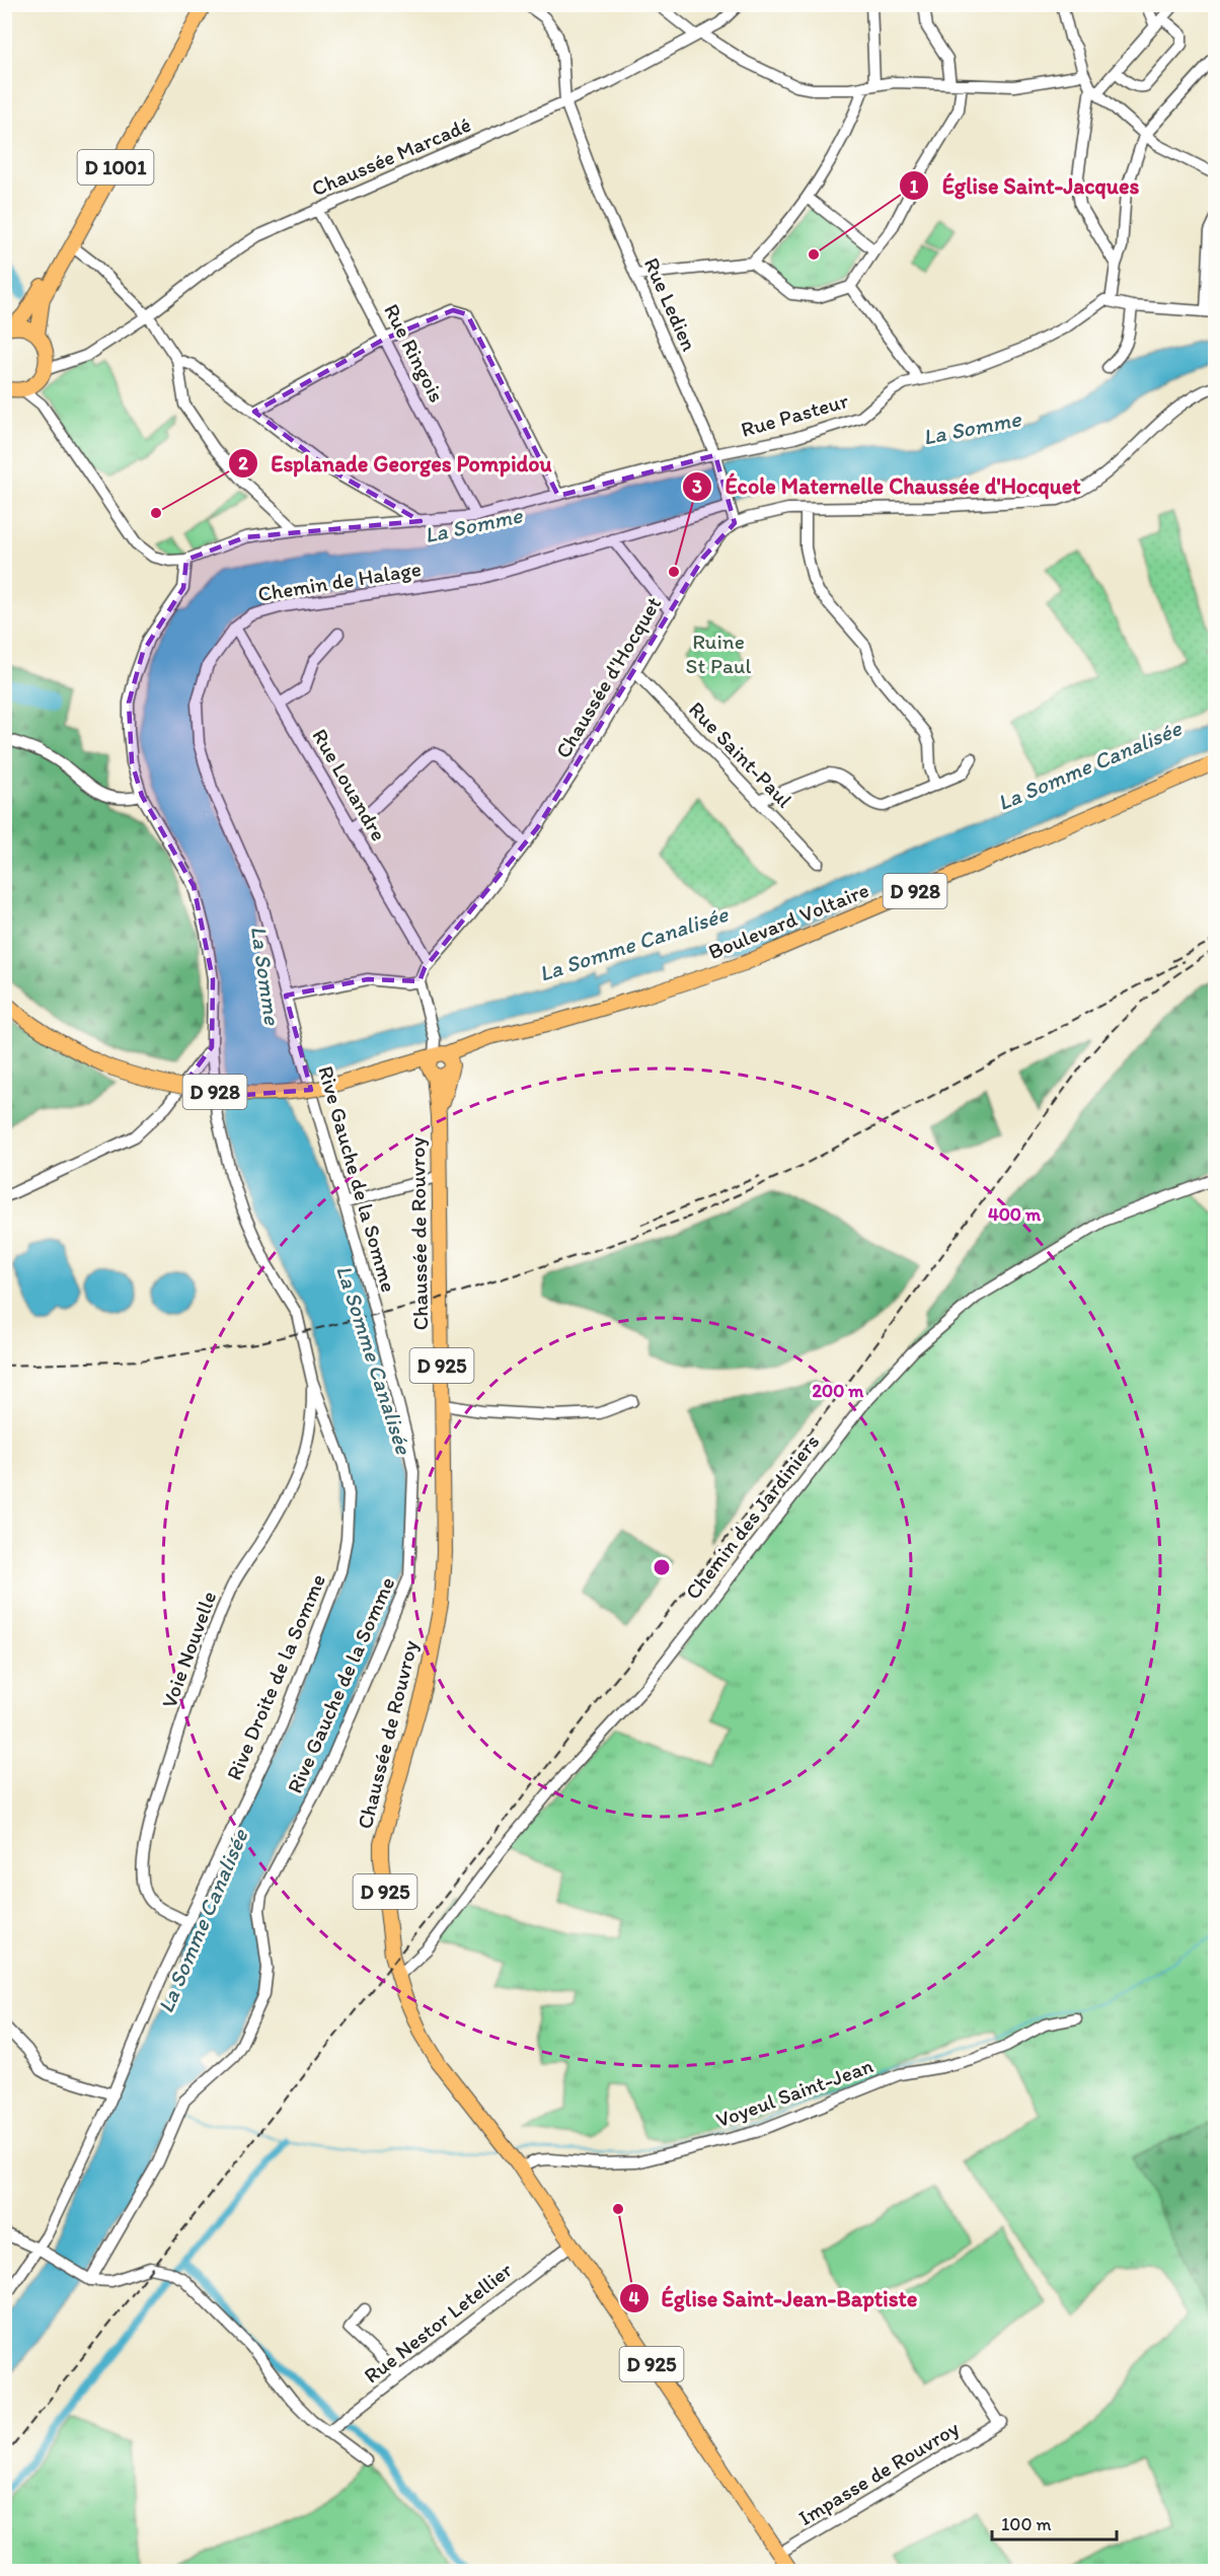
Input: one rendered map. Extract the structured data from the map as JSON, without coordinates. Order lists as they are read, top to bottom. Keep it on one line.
{"streets":{"main road":["D 1001","D 928","Boulevard Voltaire","Chaussée de Rouvroy","D 925"],"street":["Chaussée Marcadé","Rue Ledien","Rue Ringois","Rue Pasteur","Chemin de Halage","Chaussée d'Hocquet","Rue Saint-Paul","Rue Louandre","Rive Gauche de la Somme","Chemin des Jardiniers","Voie Nouvelle","Rive Droite de la Somme","Voyeul Saint-Jean","Rue Nestor Letellier","Impasse de Rouvroy"]},"crossings":[["Chaussée Marcadé","Rue Ledien"],["Chaussée Marcadé","Rue Ringois"],["Rue Ledien","Rue Pasteur"],["Rue Ledien","Chemin de Halage"],["Rue Ledien","Chaussée d'Hocquet"],["Rue Ringois","Rue Pasteur"],["Rue Pasteur","Rive Droite de la Somme"],["Chemin de Halage","Rue Louandre"],["Chemin de Halage","Rive Gauche de la Somme"],["Chaussée d'Hocquet","Rue Saint-Paul"],["Chaussée d'Hocquet","Rue Louandre"],["Boulevard Voltaire","Chaussée de Rouvroy"],["Chaussée de Rouvroy","Chemin des Jardiniers"],["Chaussée de Rouvroy","Voyeul Saint-Jean"],["Chaussée de Rouvroy","Rue Nestor Letellier"],["Chaussée de Rouvroy","Impasse de Rouvroy"],["Voie Nouvelle","Rive Droite de la Somme"]],"water":["La Somme","La Somme Canalisée"],"parks":["Ruine St Paul"],"places":["Église Saint-Jacques","Esplanade Georges Pompidou","École Maternelle Chaussée d'Hocquet","Église Saint-Jean-Baptiste"],"scale_bar":"100 m","rings":["400 m","200 m"]}
